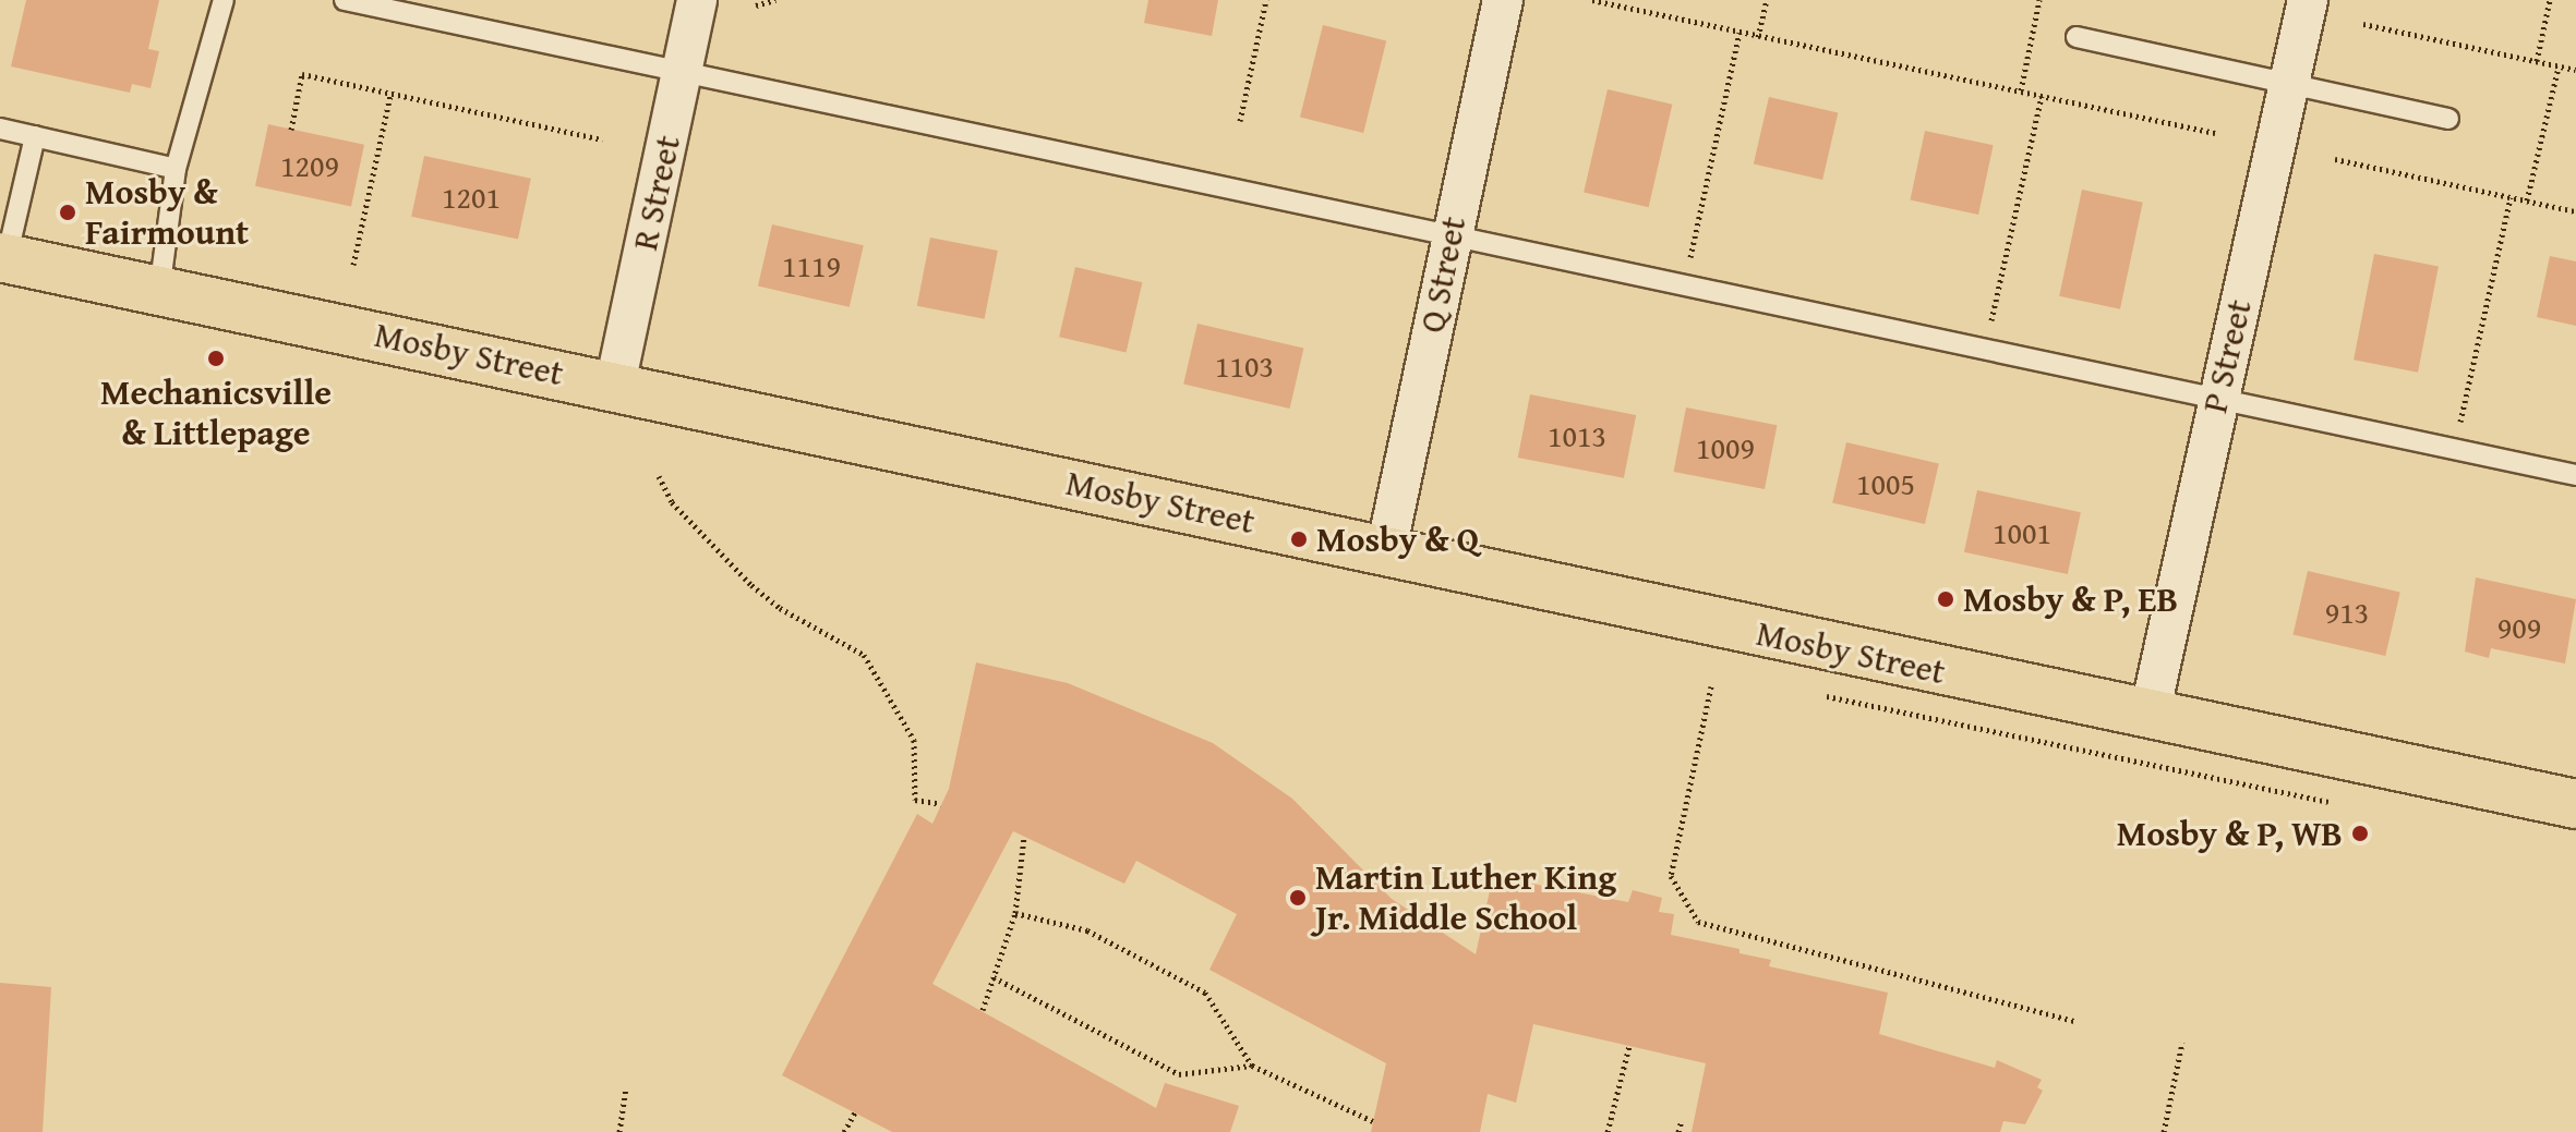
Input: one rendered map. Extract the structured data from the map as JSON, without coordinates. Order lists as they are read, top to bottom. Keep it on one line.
{"streets":{"main road":["Mosby Street"],"street":["R Street","Q Street","P Street"]},"crossings":[["R Street","Mosby Street"],["Q Street","Mosby Street"],["Mosby Street","P Street"]],"places":["Mosby & Fairmount","Mechanicsville & Littlepage","Mosby & Q","Mosby & P, EB","Mosby & P, WB","Martin Luther King Jr. Middle School"],"house_numbers":["1209","1201","1119","1103","1013","1009","1005","1001","913","909"]}
